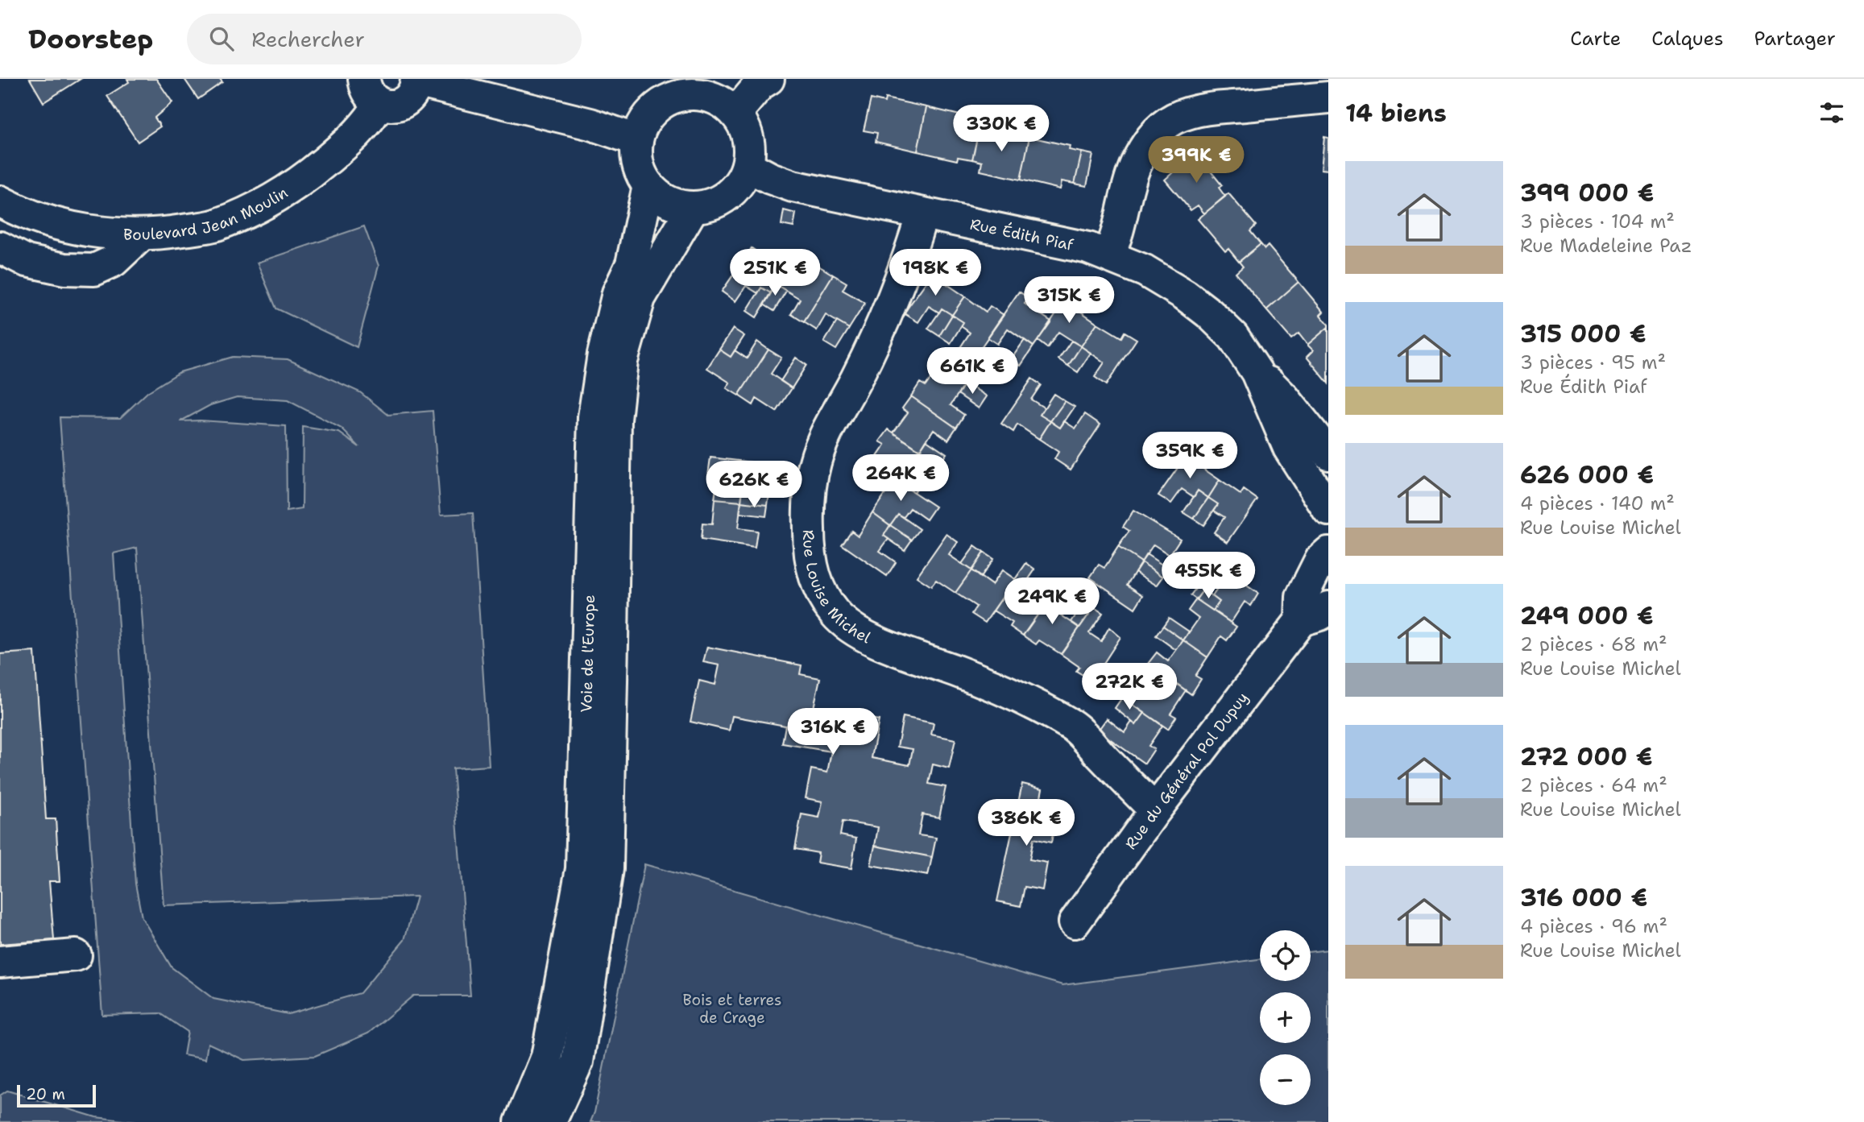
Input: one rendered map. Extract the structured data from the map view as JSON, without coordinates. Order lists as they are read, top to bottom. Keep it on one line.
{"streets":{"street":["Boulevard Jean Moulin","Rue Édith Piaf","Rue Louise Michel","Voie de l'Europe","Rue du Général Pol Dupuy"]},"crossings":[["Rue Édith Piaf","Rue Louise Michel"],["Rue Édith Piaf","Voie de l'Europe"],["Rue Louise Michel","Rue du Général Pol Dupuy"]],"parks":["Bois et terres de Crage"],"scale_bar":"20 m","page":{"header":"Doorstep","search":"Rechercher","nav":["Carte","Calques","Partager"],"heading":"14 biens","price":["330K €","399K €","251K €","198K €","315K €","661K €","359K €","264K €","626K €","455K €","249K €","272K €","316K €","386K €"],"list":[{"name":"399 000 €","note":"3 pièces · 104 m² · Rue Madeleine Paz"},{"name":"315 000 €","note":"3 pièces · 95 m² · Rue Édith Piaf"},{"name":"626 000 €","note":"4 pièces · 140 m² · Rue Louise Michel"},{"name":"249 000 €","note":"2 pièces · 68 m² · Rue Louise Michel"},{"name":"272 000 €","note":"2 pièces · 64 m² · Rue Louise Michel"},{"name":"316 000 €","note":"4 pièces · 96 m² · Rue Louise Michel"}],"map_buttons":["+","−"],"scale":"20 m"}}
